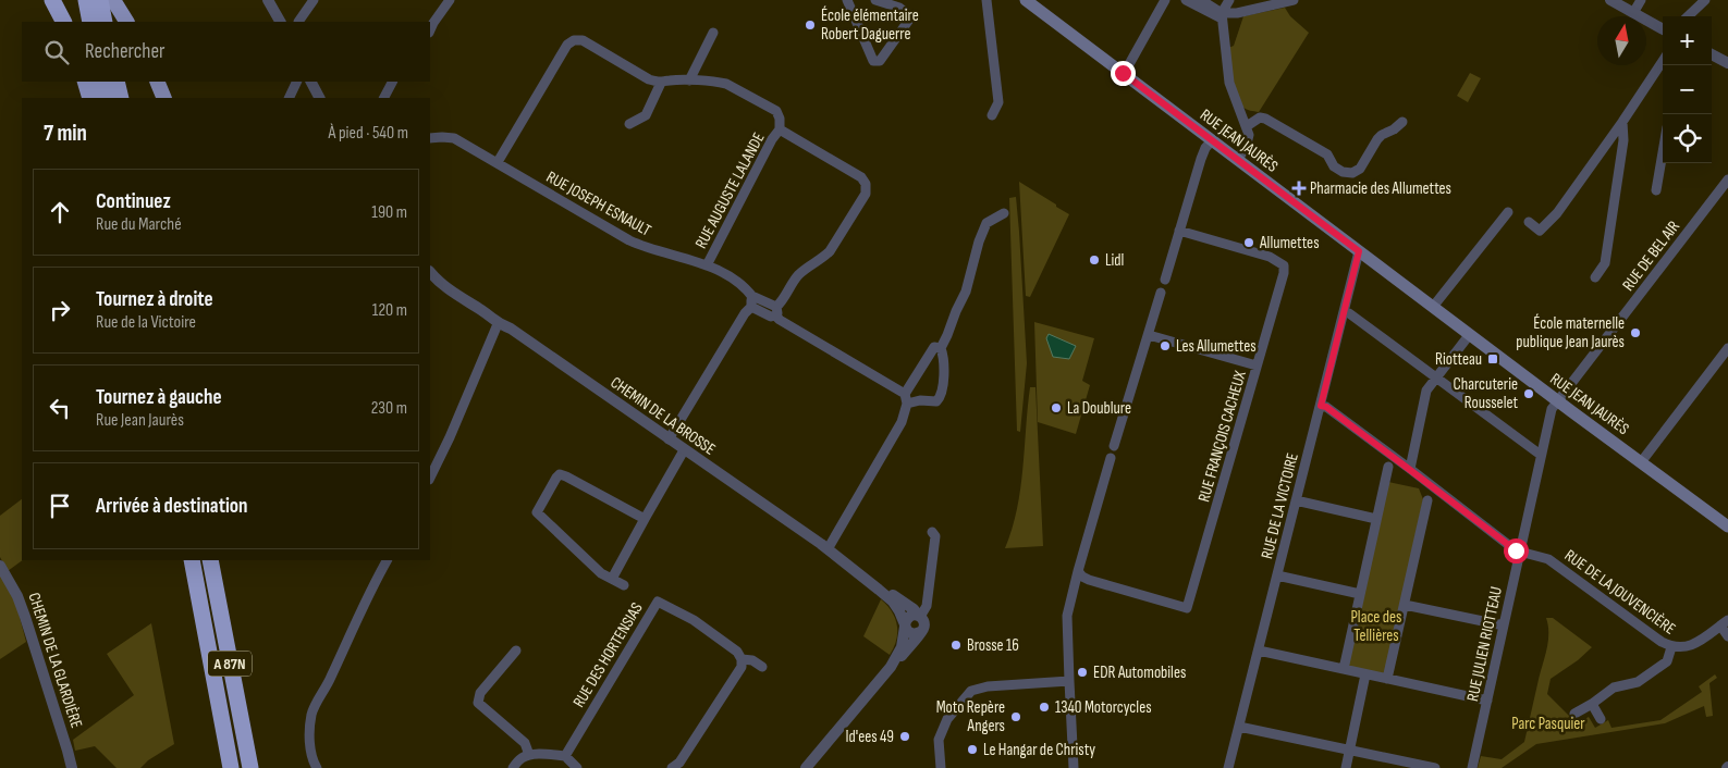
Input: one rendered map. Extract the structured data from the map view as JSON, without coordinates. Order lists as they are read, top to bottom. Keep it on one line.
{"streets":{"highway":["A 87N"],"main road":["RUE JEAN JAURÈS"],"street":["RUE AUGUSTE LALANDE","RUE JOSEPH ESNAULT","RUE DE BEL AIR","CHEMIN DE LA BROSSE","RUE FRANÇOIS CACHEUX","RUE DE LA VICTOIRE","RUE DE LA JOUVENCIÈRE","RUE JULIEN RIOTTEAU","RUE DES HORTENSIAS","CHEMIN DE LA GLARDIÈRE"]},"crossings":[["RUE JEAN JAURÈS","RUE DE BEL AIR"],["RUE JEAN JAURÈS","RUE DE LA VICTOIRE"],["RUE JEAN JAURÈS","RUE JULIEN RIOTTEAU"],["RUE AUGUSTE LALANDE","RUE JOSEPH ESNAULT"],["RUE DE BEL AIR","RUE JULIEN RIOTTEAU"],["RUE DE LA JOUVENCIÈRE","RUE JULIEN RIOTTEAU"]],"parks":["Place des Tellières","Parc Pasquier"],"places":{"other":["École élémentaire Robert Daguerre","Allumettes","Lidl","École maternelle publique Jean Jaurès","Les Allumettes","Charcuterie Rousselet","La Doublure","Brosse 16","EDR Automobiles","1340 Motorcycles","Moto Repère Angers","Id'ees 49","Le Hangar de Christy"],"health":["Pharmacie des Allumettes"],"transit":["Riotteau"]},"north":"top","page":{"map_buttons":["+","−"],"search":"Rechercher","heading":["7 min","À pied · 540 m"],"list":[["Continuez","Rue du Marché","190 m"],["Tournez à droite","Rue de la Victoire","120 m"],["Tournez à gauche","Rue Jean Jaurès","230 m"],"Arrivée à destination"]}}
